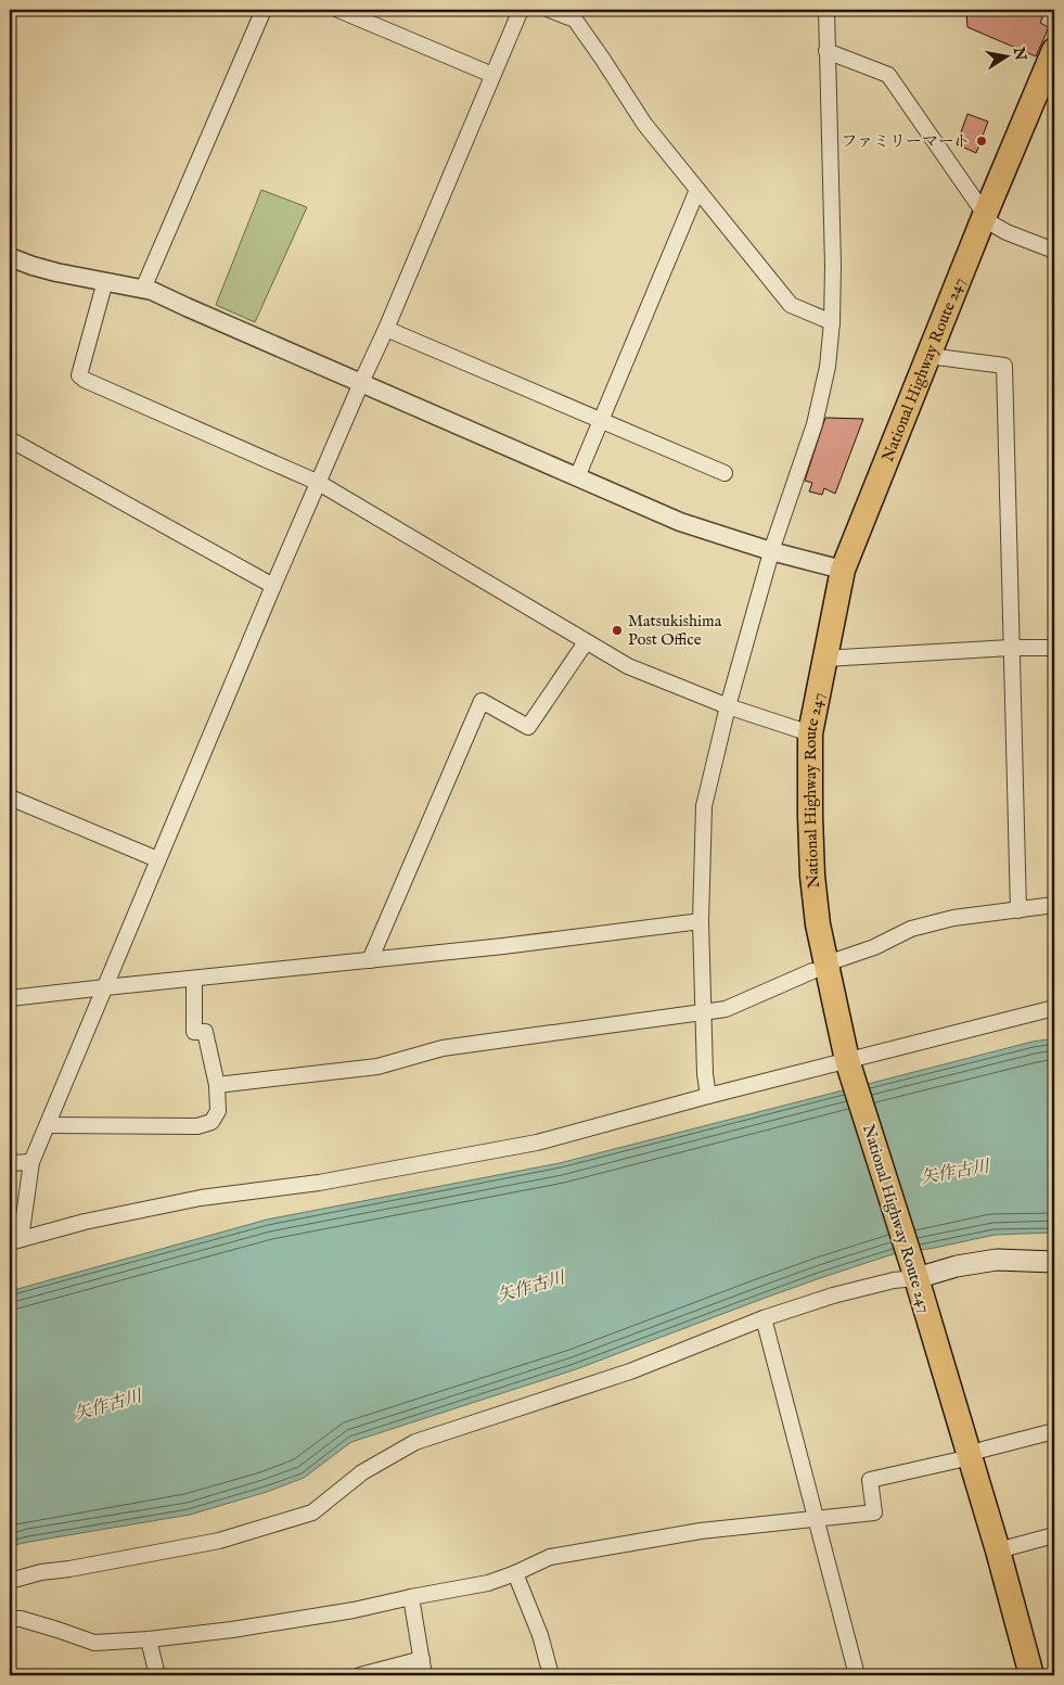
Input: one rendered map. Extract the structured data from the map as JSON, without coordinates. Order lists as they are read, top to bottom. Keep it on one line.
{"streets":{"highway":["National Highway Route 247"]},"water":["矢作古川"],"places":["ファミリーマート","Matsukishima Post Office"],"north":"right"}
